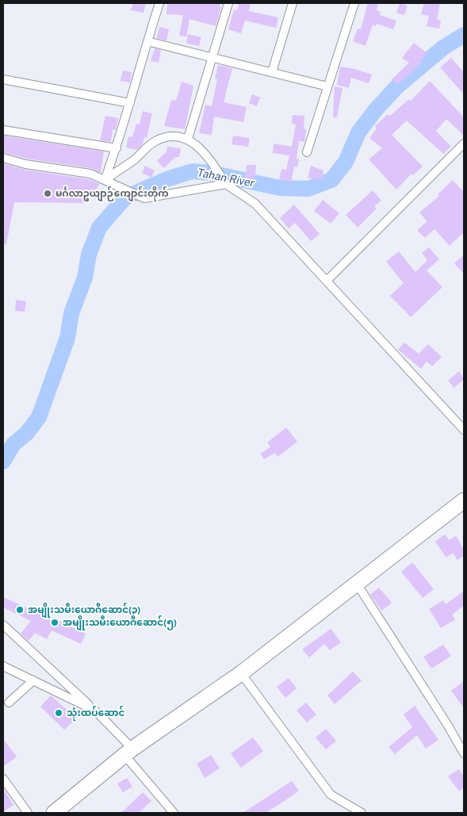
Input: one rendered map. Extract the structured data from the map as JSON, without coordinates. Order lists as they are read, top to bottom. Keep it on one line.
{"water":["Tahan River"],"places":["မင်္ဂလာဥယျာဉ်ကျောင်းတိုက်","အမျိုးသမီးယောဂီဆောင်(၃)","အမျိုးသမီးယောဂီဆောင်(၅)","သုံးထပ်ဆောင်"]}
